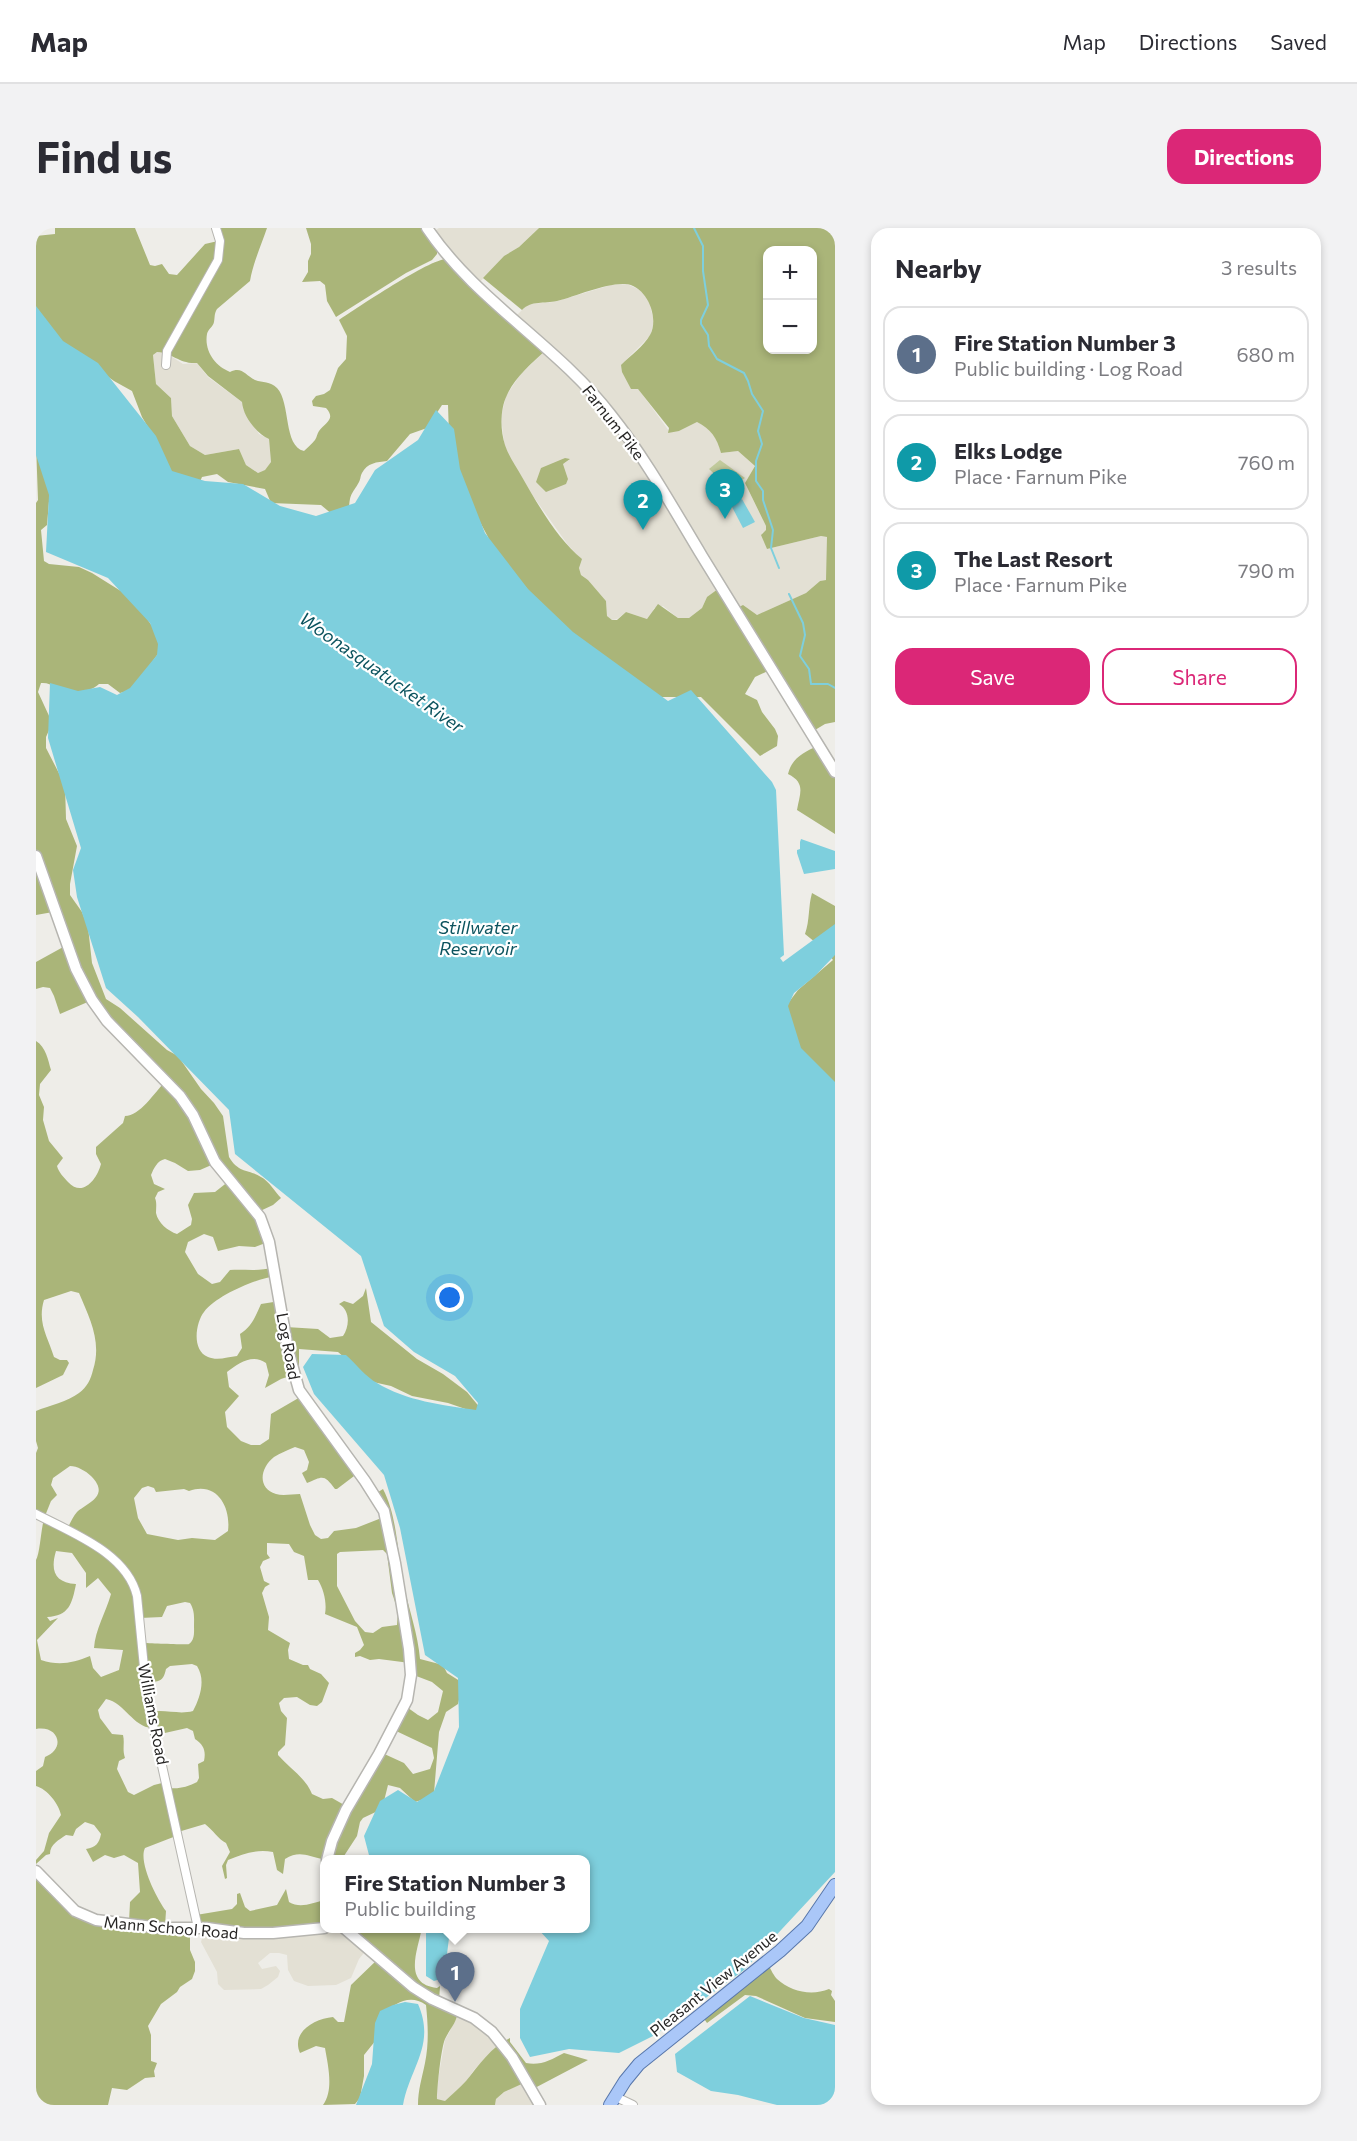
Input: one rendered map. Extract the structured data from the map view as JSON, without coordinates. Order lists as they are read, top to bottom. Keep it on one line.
{"streets":{"main road":["Pleasant View Avenue"],"street":["Farnum Pike","Log Road","Williams Road","Mann School Road"]},"crossings":[["Williams Road","Mann School Road"]],"water":["Woonasquatucket River","Stillwater Reservoir"],"page":{"header":"Map","nav":["Map","Directions","Saved"],"buttons":["Directions",["Save","Share"]],"title":"Find us","heading":["Nearby","3 results"],"map_buttons":["+","−"],"list":[{"mark":"1","name":"Fire Station Number 3","note":"Public building · Log Road","value":"680 m"},{"mark":"2","name":"Elks Lodge","note":"Place · Farnum Pike","value":"760 m"},{"mark":"3","name":"The Last Resort","note":"Place · Farnum Pike","value":"790 m"}],"pins":["3","2","1"],"popup":["Fire Station Number 3","Public building"]}}
